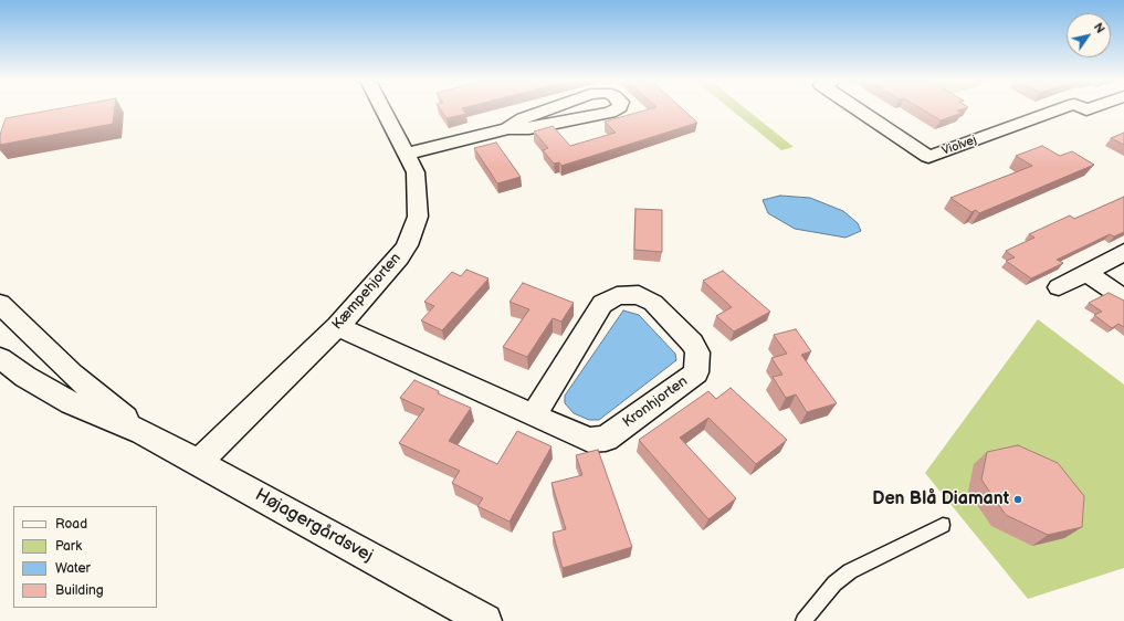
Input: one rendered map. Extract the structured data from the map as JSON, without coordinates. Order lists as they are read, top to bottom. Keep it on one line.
{"streets":{"street":["Violvej","Kæmpehjorten","Kronhjorten","Højagergårdsvej"]},"crossings":[["Kæmpehjorten","Kronhjorten"],["Kæmpehjorten","Højagergårdsvej"]],"places":["Den Blå Diamant"],"legend":["Road","Park","Water","Building"],"north":"top right"}
